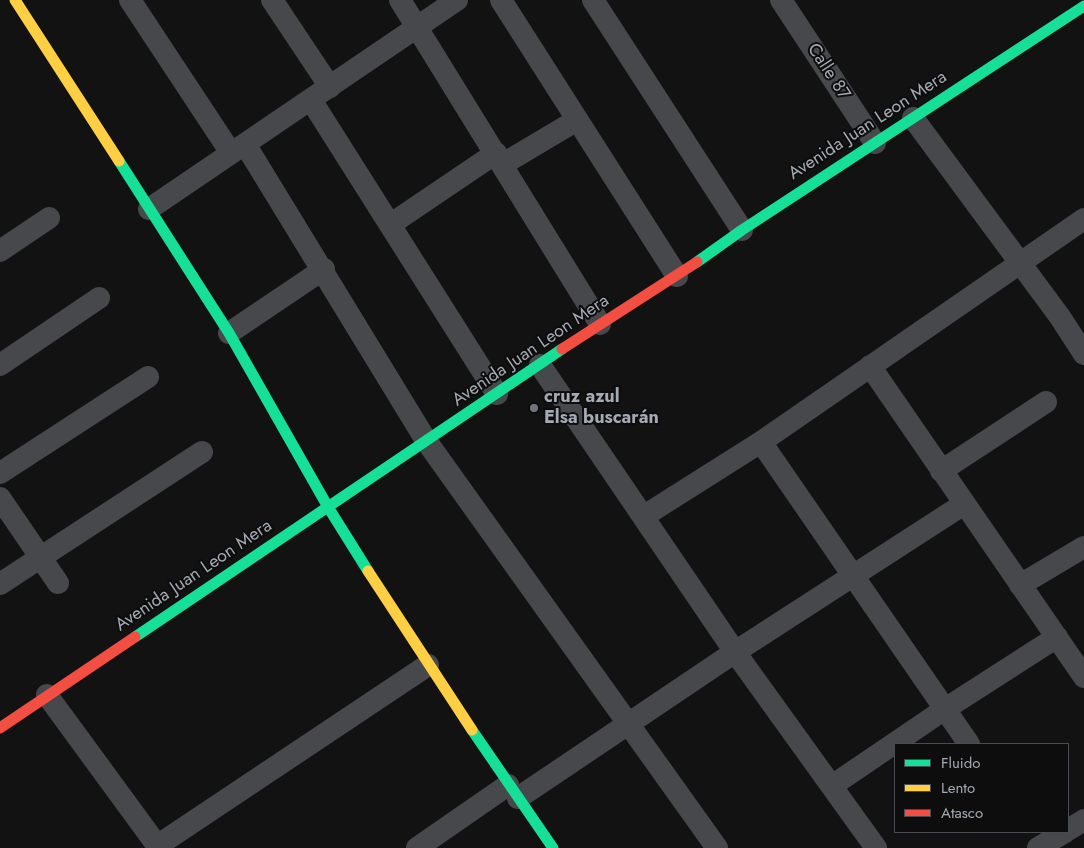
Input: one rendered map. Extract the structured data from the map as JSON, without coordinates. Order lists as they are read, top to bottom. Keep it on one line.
{"streets":{"street":["Calle 87","Avenida Juan Leon Mera"]},"crossings":[["Calle 87","Avenida Juan Leon Mera"]],"places":["cruz azul Elsa buscarán"],"legend":["Fluido","Lento","Atasco"]}
